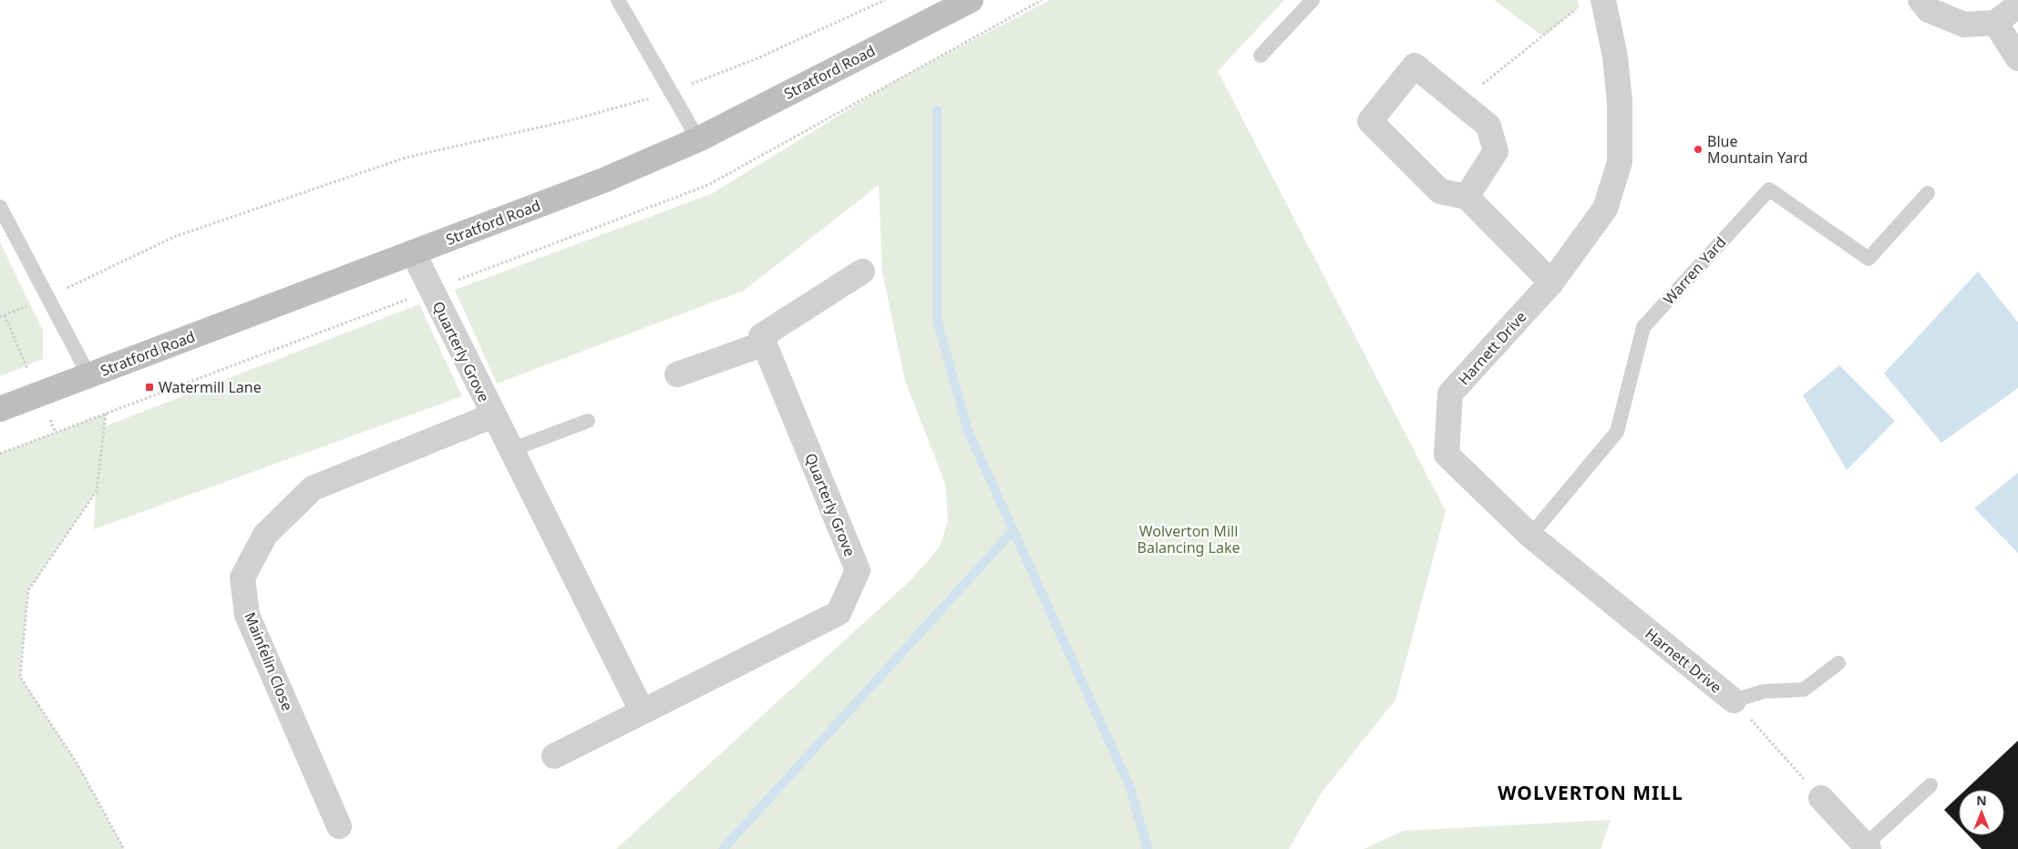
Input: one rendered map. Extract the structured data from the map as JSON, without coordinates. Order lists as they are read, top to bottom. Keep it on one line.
{"streets":{"street":["Stratford Road","Harnett Drive","Quarterly Grove","Mainfelin Close"],"lane":["Warren Yard"]},"crossings":[["Stratford Road","Quarterly Grove"],["Warren Yard","Harnett Drive"],["Quarterly Grove","Mainfelin Close"]],"districts":["WOLVERTON MILL"],"parks":["Wolverton Mill Balancing Lake"],"places":{"other":["Blue Mountain Yard"],"transit":["Watermill Lane"]},"north":"top"}
